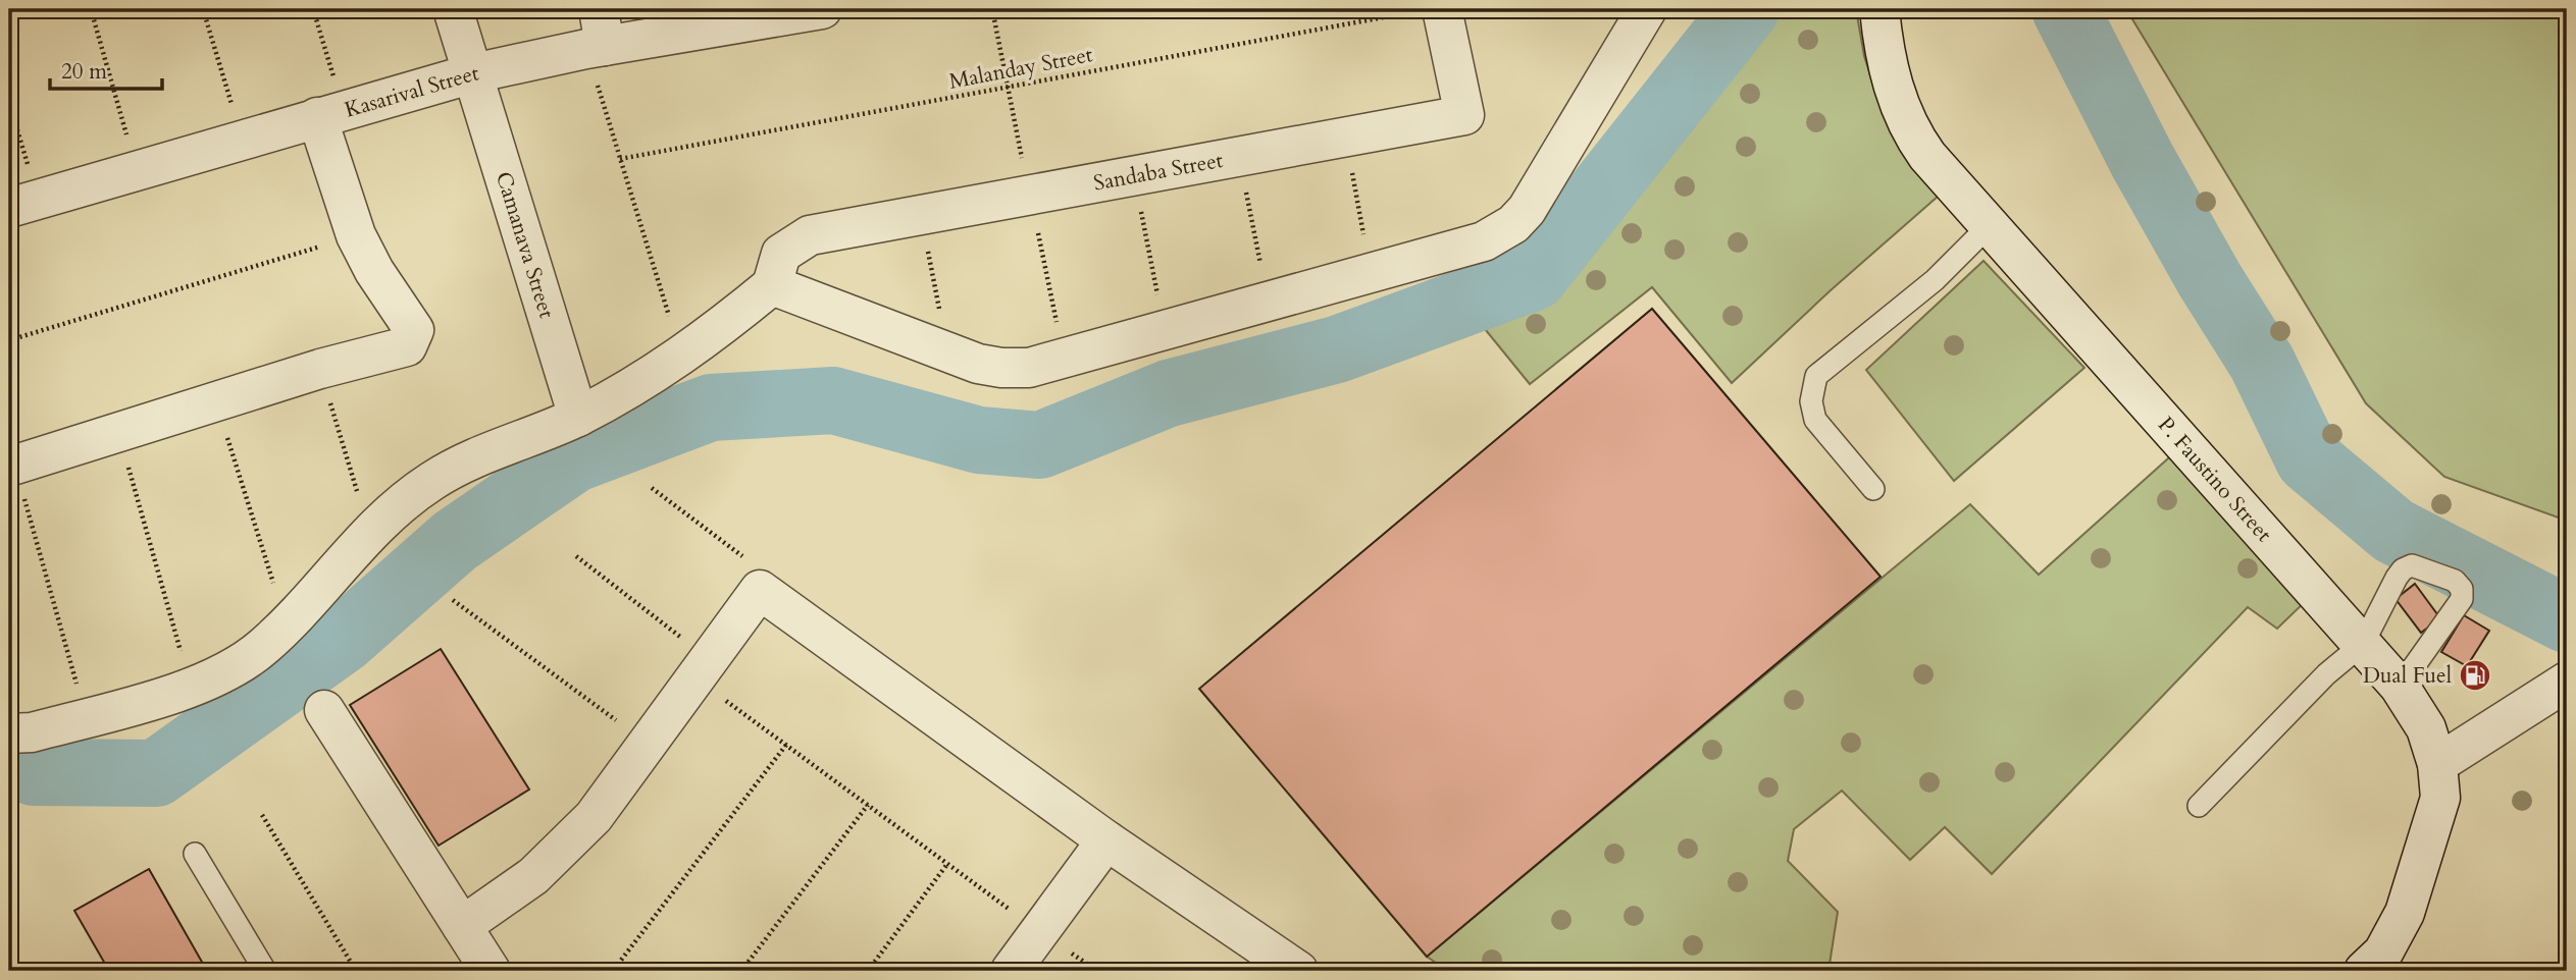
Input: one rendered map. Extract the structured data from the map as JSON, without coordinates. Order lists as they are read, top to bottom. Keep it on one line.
{"streets":{"street":["Kasarival Street","Sandaba Street","Camanava Street","P. Faustino Street"],"path":["Malanday Street"]},"crossings":[["Malanday Street","Sandaba Street"],["Kasarival Street","Camanava Street"]],"places":{"fuel station":["Dual Fuel"]},"scale_bar":"20 m"}
